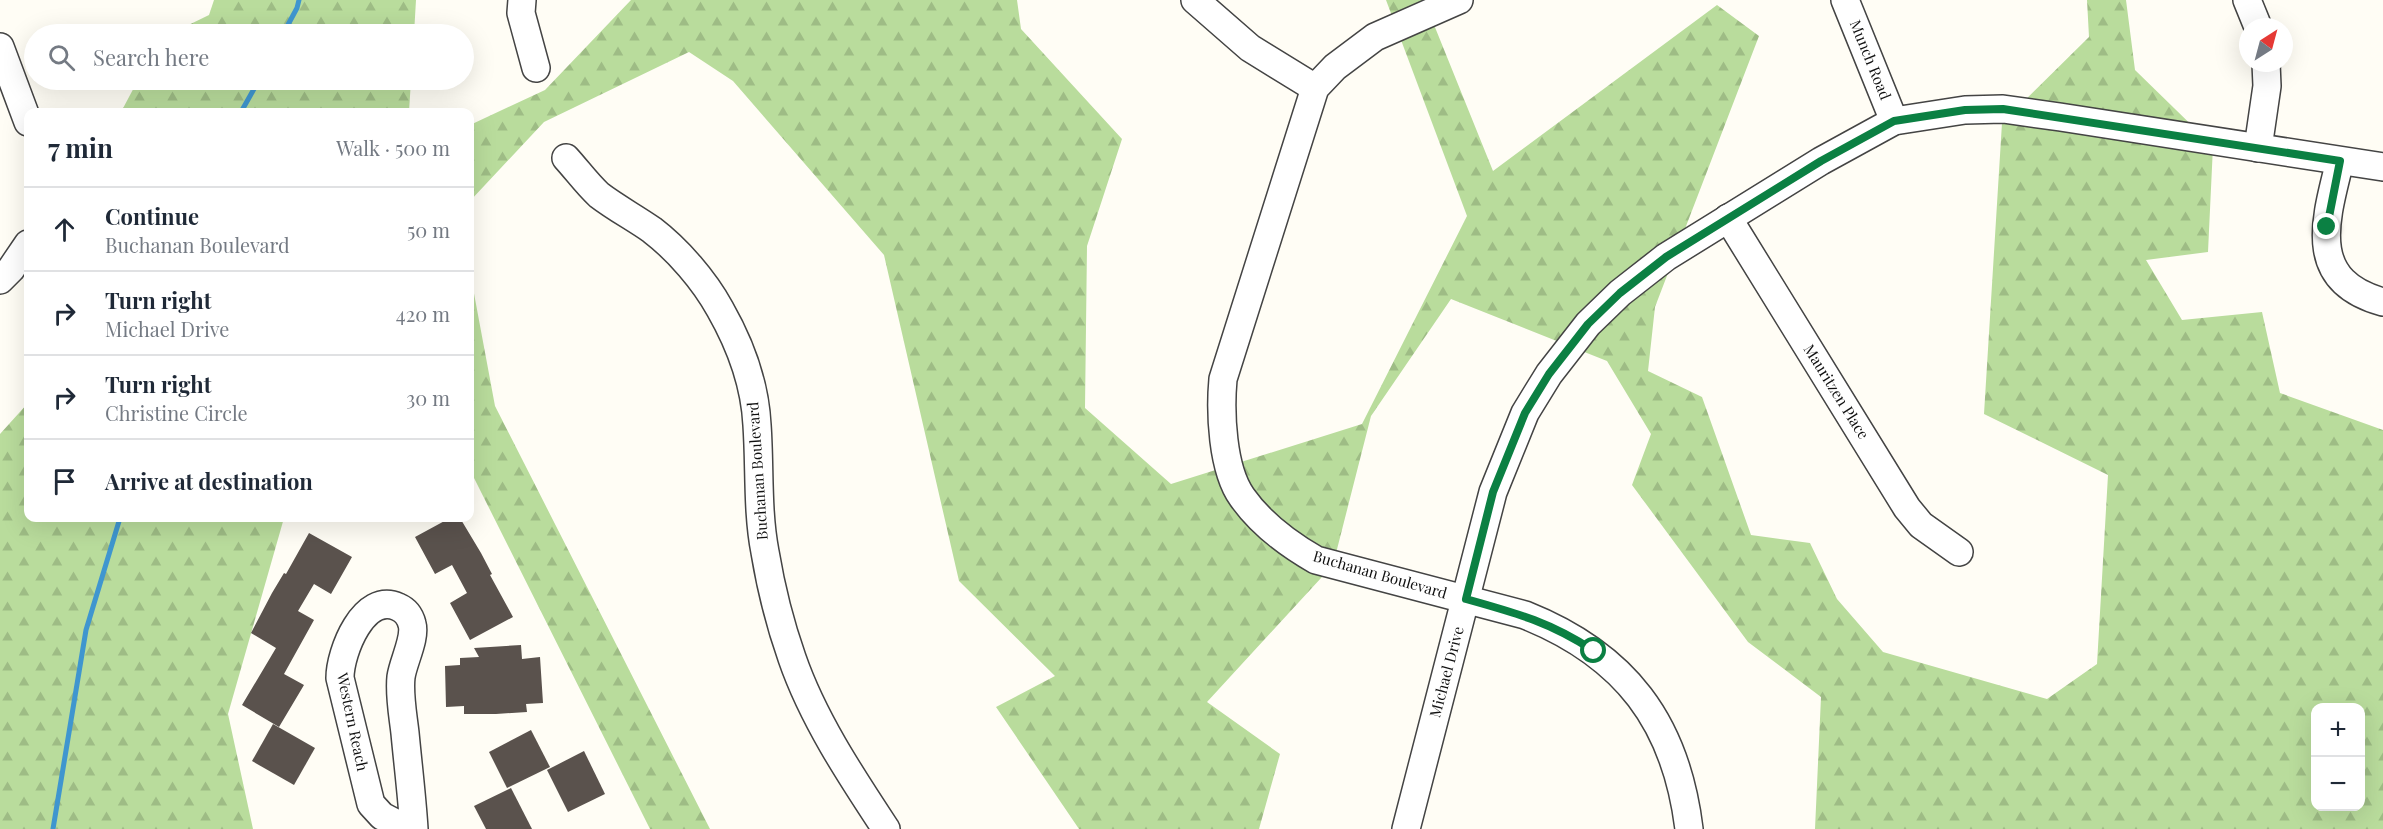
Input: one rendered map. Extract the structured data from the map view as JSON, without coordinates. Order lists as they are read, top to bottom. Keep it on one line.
{"streets":{"street":["Munch Road","Mauritzen Place","Buchanan Boulevard","Michael Drive","Western Reach"]},"crossings":[["Munch Road","Michael Drive"],["Mauritzen Place","Michael Drive"],["Buchanan Boulevard","Michael Drive"]],"north":"top right","page":{"search":"Search here","heading":["7 min","Walk · 500 m"],"list":[["Continue","Buchanan Boulevard","50 m"],["Turn right","Michael Drive","420 m"],["Turn right","Christine Circle","30 m"],"Arrive at destination"],"map_buttons":["+","−"]}}
